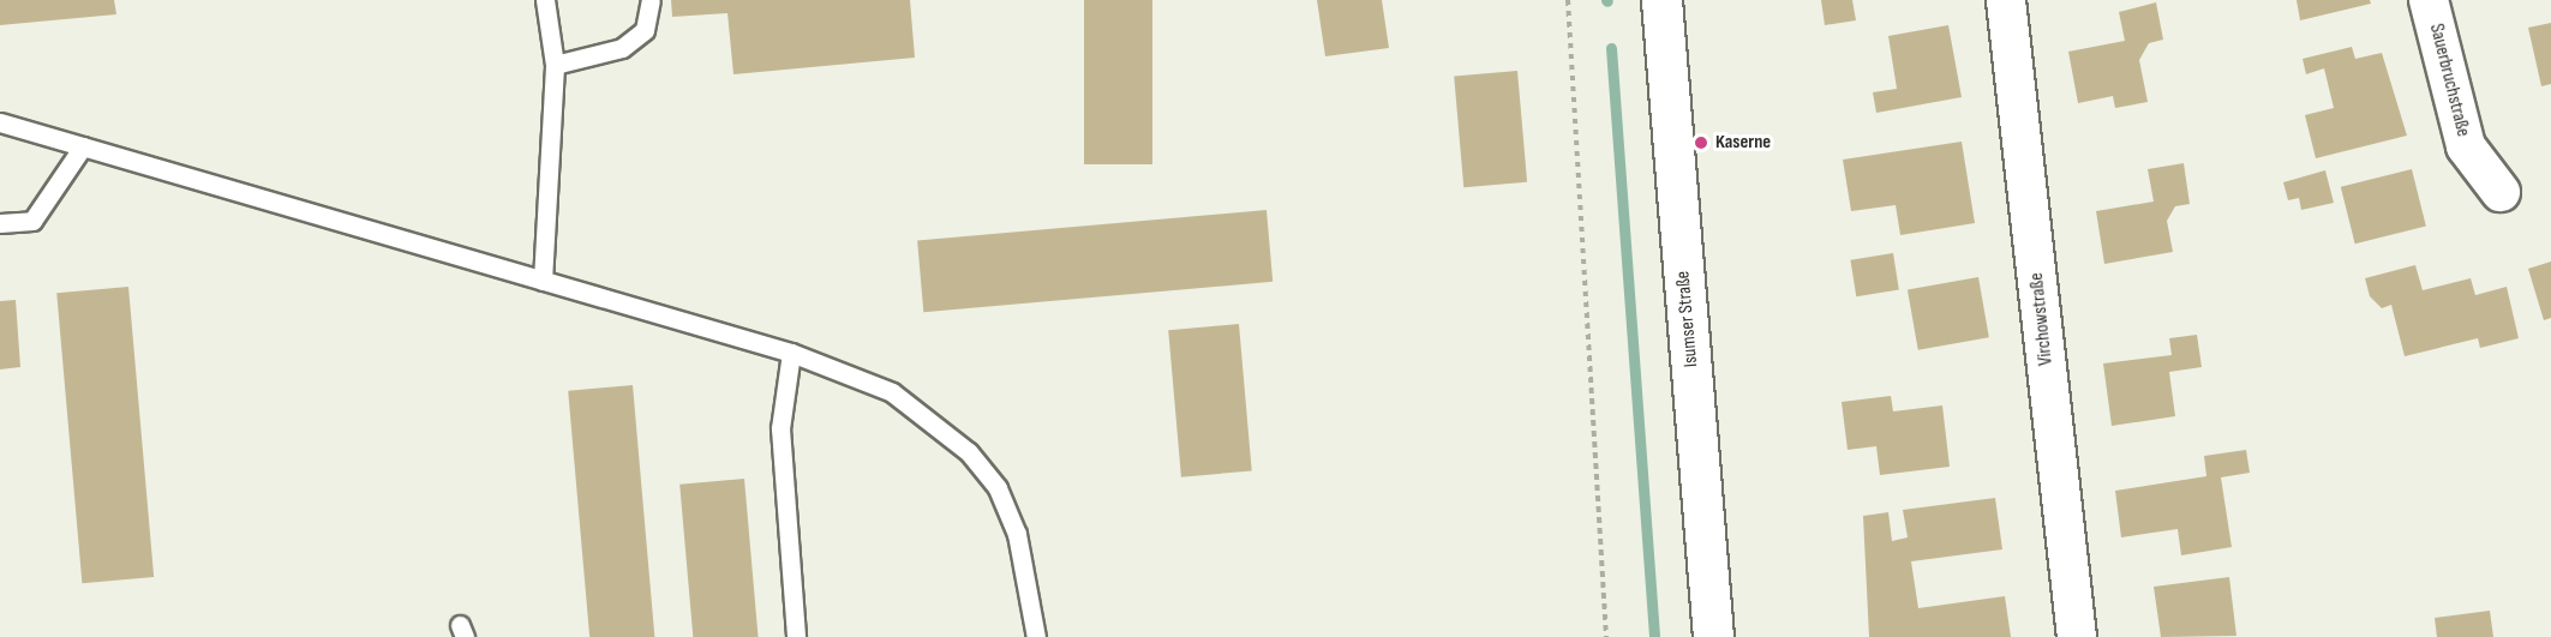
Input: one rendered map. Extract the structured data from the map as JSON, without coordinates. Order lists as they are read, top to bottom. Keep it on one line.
{"streets":{"street":["Sauerbruchstraße","Isumser Straße","Virchowstraße"]},"places":["Kaserne"]}
